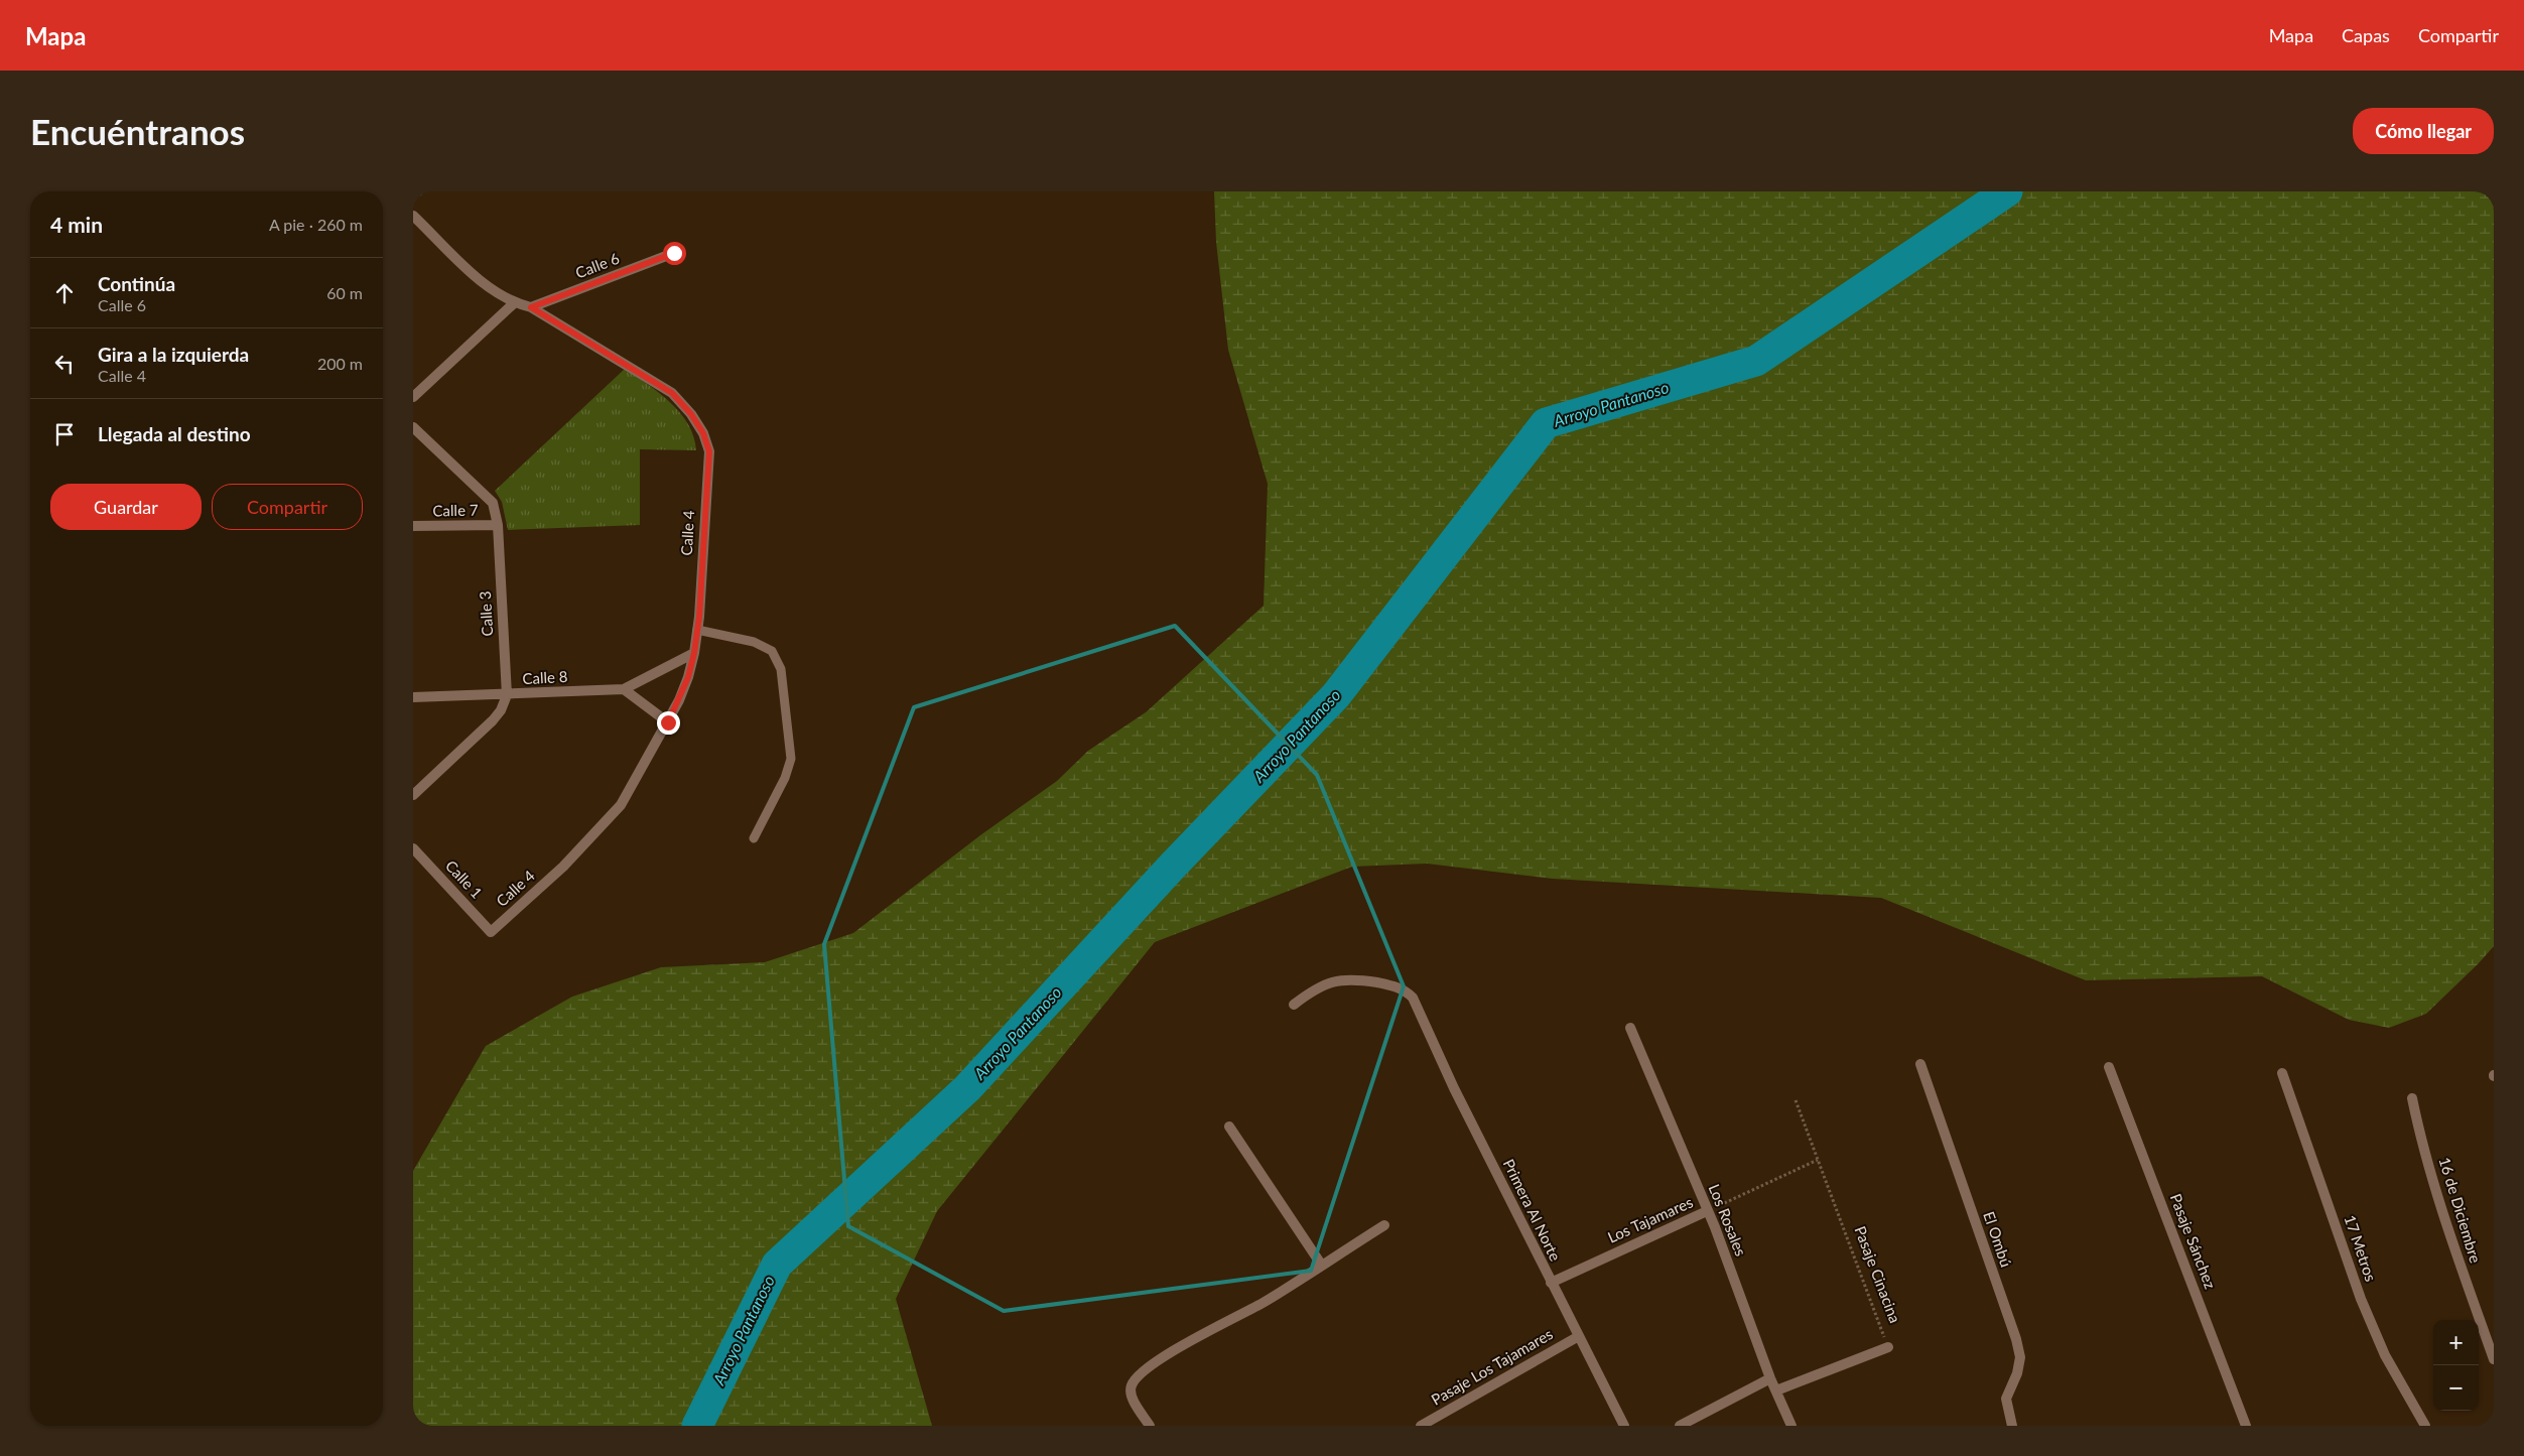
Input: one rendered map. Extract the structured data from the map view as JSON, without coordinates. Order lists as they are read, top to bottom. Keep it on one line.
{"streets":{"street":["Calle 6","Calle 7","Calle 4","Calle 3","Calle 8","Calle 1","Primera Al Norte","16 de Diciembre","Los Tajamares","Los Rosales","El Ombú","Pasaje Sánchez","17 Metros","Pasaje Cinacina","Pasaje Los Tajamares"]},"crossings":[["Calle 6","Calle 4"],["Calle 7","Calle 3"],["Calle 4","Calle 1"],["Calle 3","Calle 8"],["Primera Al Norte","Los Tajamares"],["Primera Al Norte","Pasaje Los Tajamares"],["Los Tajamares","Los Rosales"],["Los Tajamares","Pasaje Cinacina"],["Los Rosales","Pasaje Cinacina"]],"water":["Arroyo Pantanoso"],"page":{"header":"Mapa","nav":["Mapa","Capas","Compartir"],"buttons":["Cómo llegar",["Guardar","Compartir"]],"title":"Encuéntranos","heading":["4 min","A pie · 260 m"],"list":[["Continúa","Calle 6","60 m"],["Gira a la izquierda","Calle 4","200 m"],"Llegada al destino"],"map_buttons":["+","−"]}}
